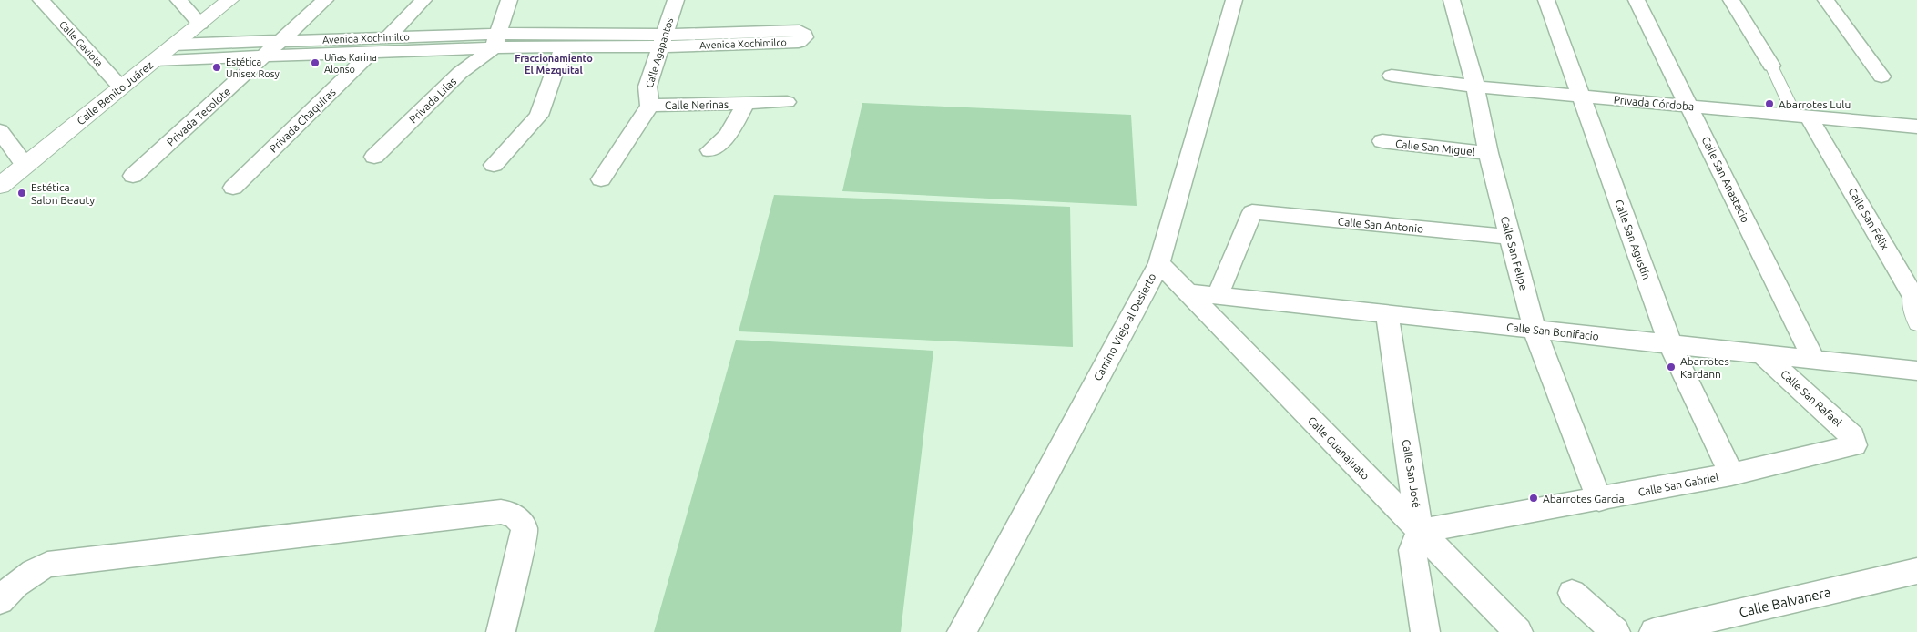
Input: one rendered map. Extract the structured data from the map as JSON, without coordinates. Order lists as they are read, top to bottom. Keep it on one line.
{"streets":{"street":["Avenida Xochimilco","Calle Gaviota","Calle Agapantos","Calle Benito Juárez","Privada Lilas","Privada Córdoba","Calle Nerinas","Privada Tecolote","Privada Chaquiras","Calle San Miguel","Calle San Anastacio","Calle San Félix","Calle San Antonio","Calle San Agustín","Calle San Felipe","Camino Viejo al Desierto","Calle San Bonifacio","Calle San Rafael","Calle Guanajuato","Calle San José","Calle San Gabriel","Calle Balvanera"]},"crossings":[["Avenida Xochimilco","Calle Agapantos"],["Avenida Xochimilco","Calle Benito Juárez"],["Avenida Xochimilco","Privada Lilas"],["Avenida Xochimilco","Privada Tecolote"],["Avenida Xochimilco","Privada Chaquiras"],["Calle Gaviota","Calle Benito Juárez"],["Calle Agapantos","Calle Nerinas"],["Privada Córdoba","Calle San Anastacio"],["Privada Córdoba","Calle San Félix"],["Privada Córdoba","Calle San Agustín"],["Privada Córdoba","Calle San Felipe"],["Calle San Miguel","Calle San Felipe"],["Calle San Anastacio","Calle San Bonifacio"],["Calle San Antonio","Calle San Felipe"],["Calle San Antonio","Calle San Bonifacio"],["Calle San Agustín","Calle San Bonifacio"],["Calle San Agustín","Calle San Gabriel"],["Calle San Felipe","Calle San Bonifacio"],["Calle San Felipe","Calle San Gabriel"],["Camino Viejo al Desierto","Calle Guanajuato"],["Calle San Bonifacio","Calle San Rafael"],["Calle San Bonifacio","Calle Guanajuato"],["Calle San Bonifacio","Calle San José"],["Calle San Rafael","Calle San Gabriel"],["Calle Guanajuato","Calle San José"],["Calle Guanajuato","Calle San Gabriel"],["Calle San José","Calle San Gabriel"]],"districts":["Fraccionamiento El Mezquital"],"places":["Uñas Karina Alonso","Estética Unisex Rosy","Abarrotes Lulu","Estética Salon Beauty","Abarrotes Kardann","Abarrotes Garcia"]}
